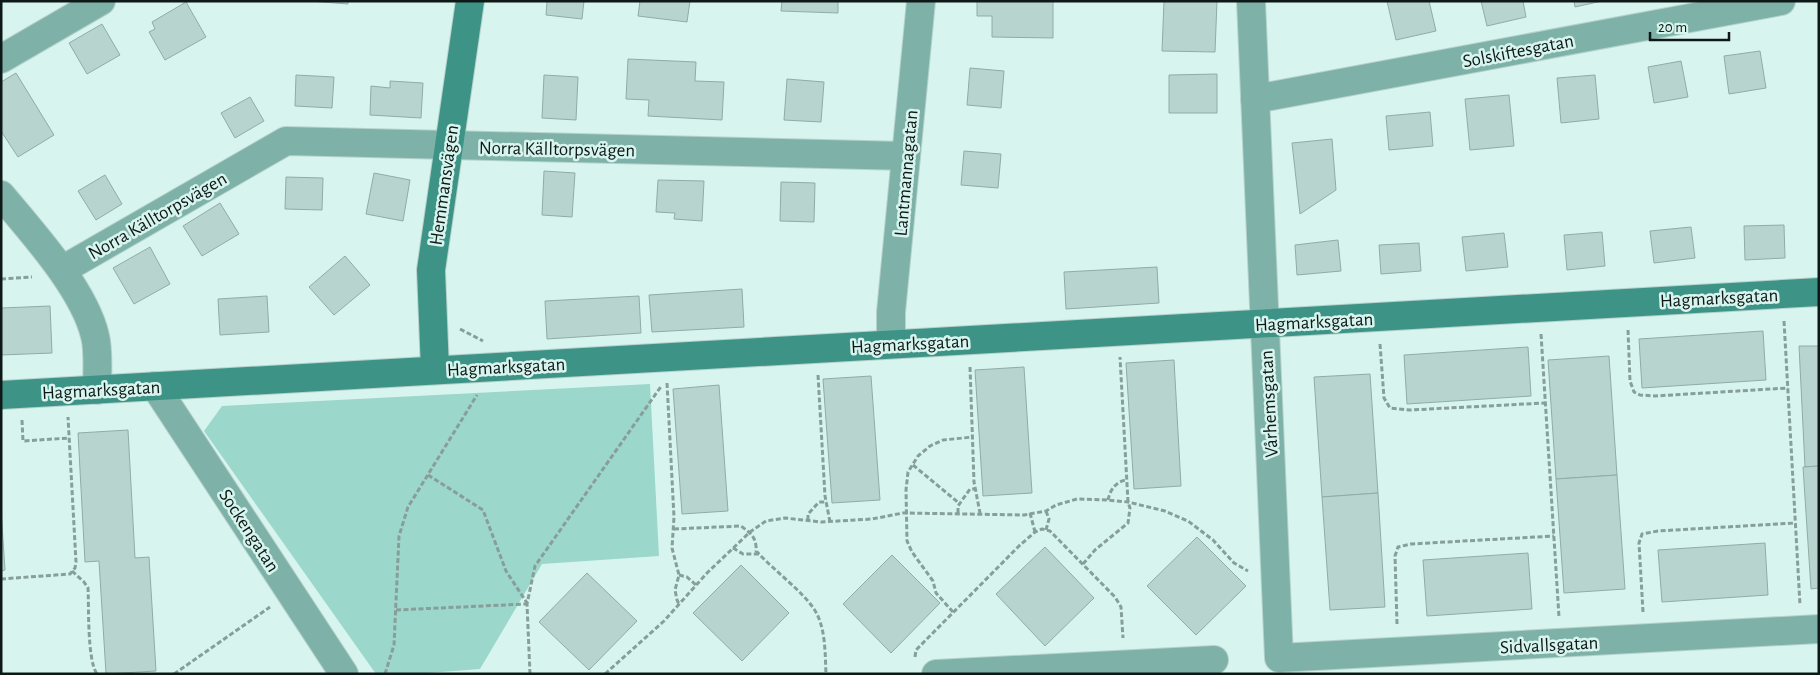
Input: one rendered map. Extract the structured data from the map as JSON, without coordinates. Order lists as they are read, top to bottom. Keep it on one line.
{"streets":{"street":["Solskiftesgatan","Norra Källtorpsvägen","Lantmannagatan","Hemmansvägen","Hagmarksgatan","Vårhemsgatan","Sockengatan","Sidvallsgatan"]},"crossings":[["Solskiftesgatan","Vårhemsgatan"],["Norra Källtorpsvägen","Lantmannagatan"],["Norra Källtorpsvägen","Hemmansvägen"],["Lantmannagatan","Hagmarksgatan"],["Hemmansvägen","Hagmarksgatan"],["Hagmarksgatan","Vårhemsgatan"],["Hagmarksgatan","Sockengatan"],["Vårhemsgatan","Sidvallsgatan"]],"scale_bar":"20 m"}
